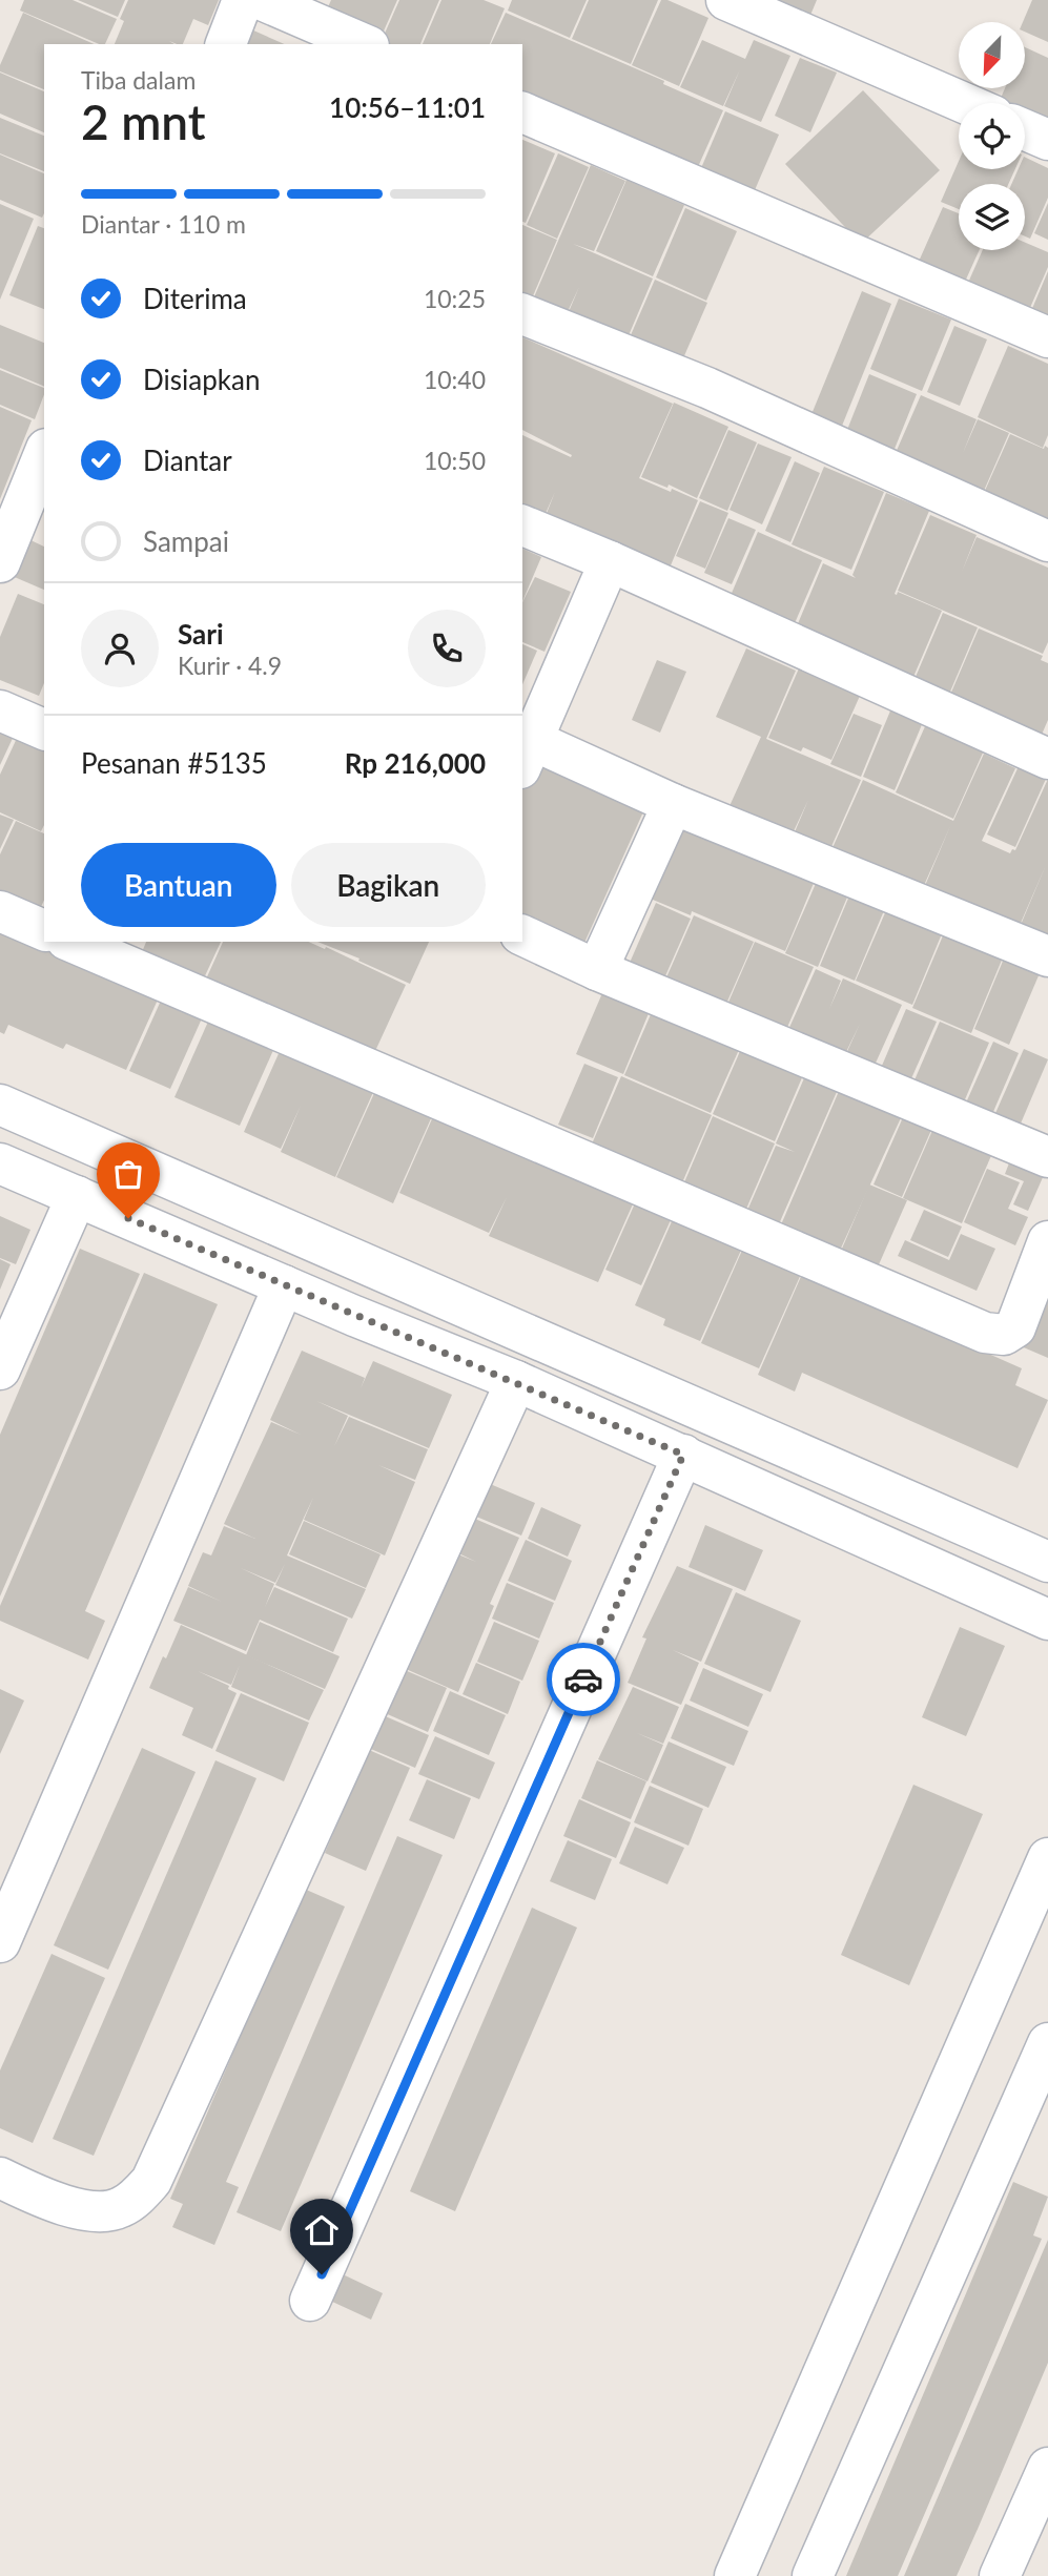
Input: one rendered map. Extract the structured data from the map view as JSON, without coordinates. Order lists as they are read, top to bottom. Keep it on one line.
{"north":"bottom left","page":{"heading":["2 mnt","Tiba dalam","10:56–11:01"],"panel":["Sari","Kurir · 4.9","Pesanan #5135","Rp 216,000"],"bar":"Diantar · 110 m","list":[["Diterima","10:25"],["Disiapkan","10:40"],["Diantar","10:50"],"Sampai"],"buttons":["Bantuan","Bagikan"]}}
